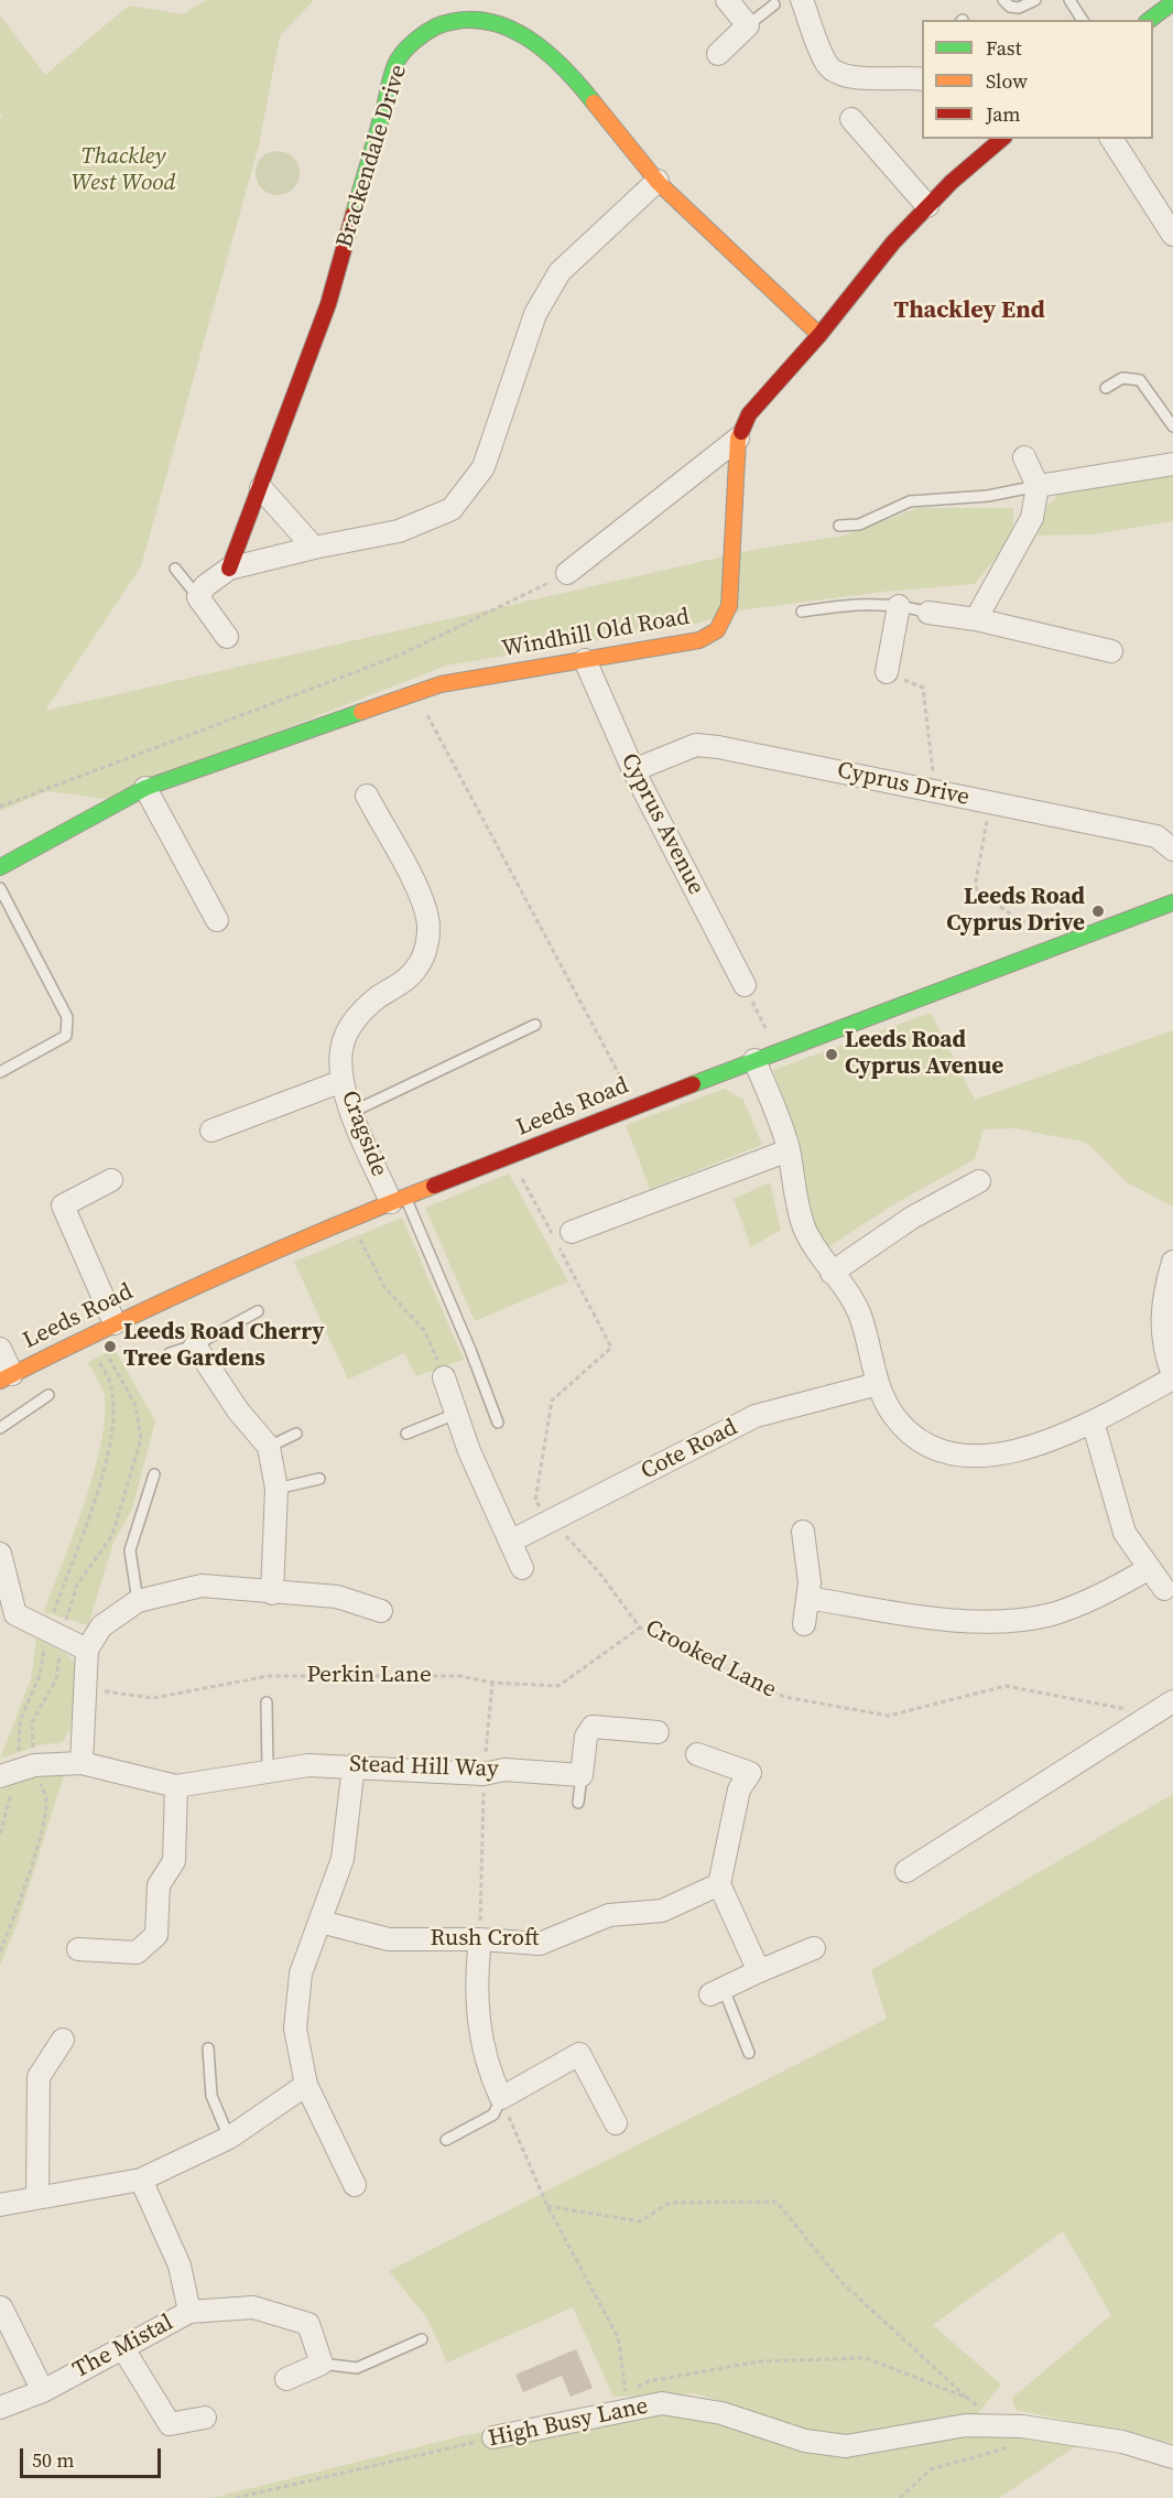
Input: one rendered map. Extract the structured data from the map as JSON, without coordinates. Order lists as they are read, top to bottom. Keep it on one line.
{"streets":{"street":["Brackendale Drive","Windhill Old Road","Cyprus Drive","Cyprus Avenue","Leeds Road","Cragside","Cote Road","Stead Hill Way","Rush Croft","The Mistal","High Busy Lane"],"path":["Crooked Lane","Perkin Lane"]},"crossings":[["Brackendale Drive","Windhill Old Road"],["Windhill Old Road","Cyprus Avenue"],["Cyprus Drive","Cyprus Avenue"],["Leeds Road","Cragside"],["Leeds Road","Crooked Lane"],["Cote Road","Crooked Lane"],["Crooked Lane","Perkin Lane"]],"districts":["Thackley End"],"parks":["Thackley West Wood"],"places":["Leeds Road Cyprus Drive","Leeds Road Cyprus Avenue","Leeds Road Cherry Tree Gardens"],"legend":["Fast","Slow","Jam"],"scale_bar":"50 m"}
